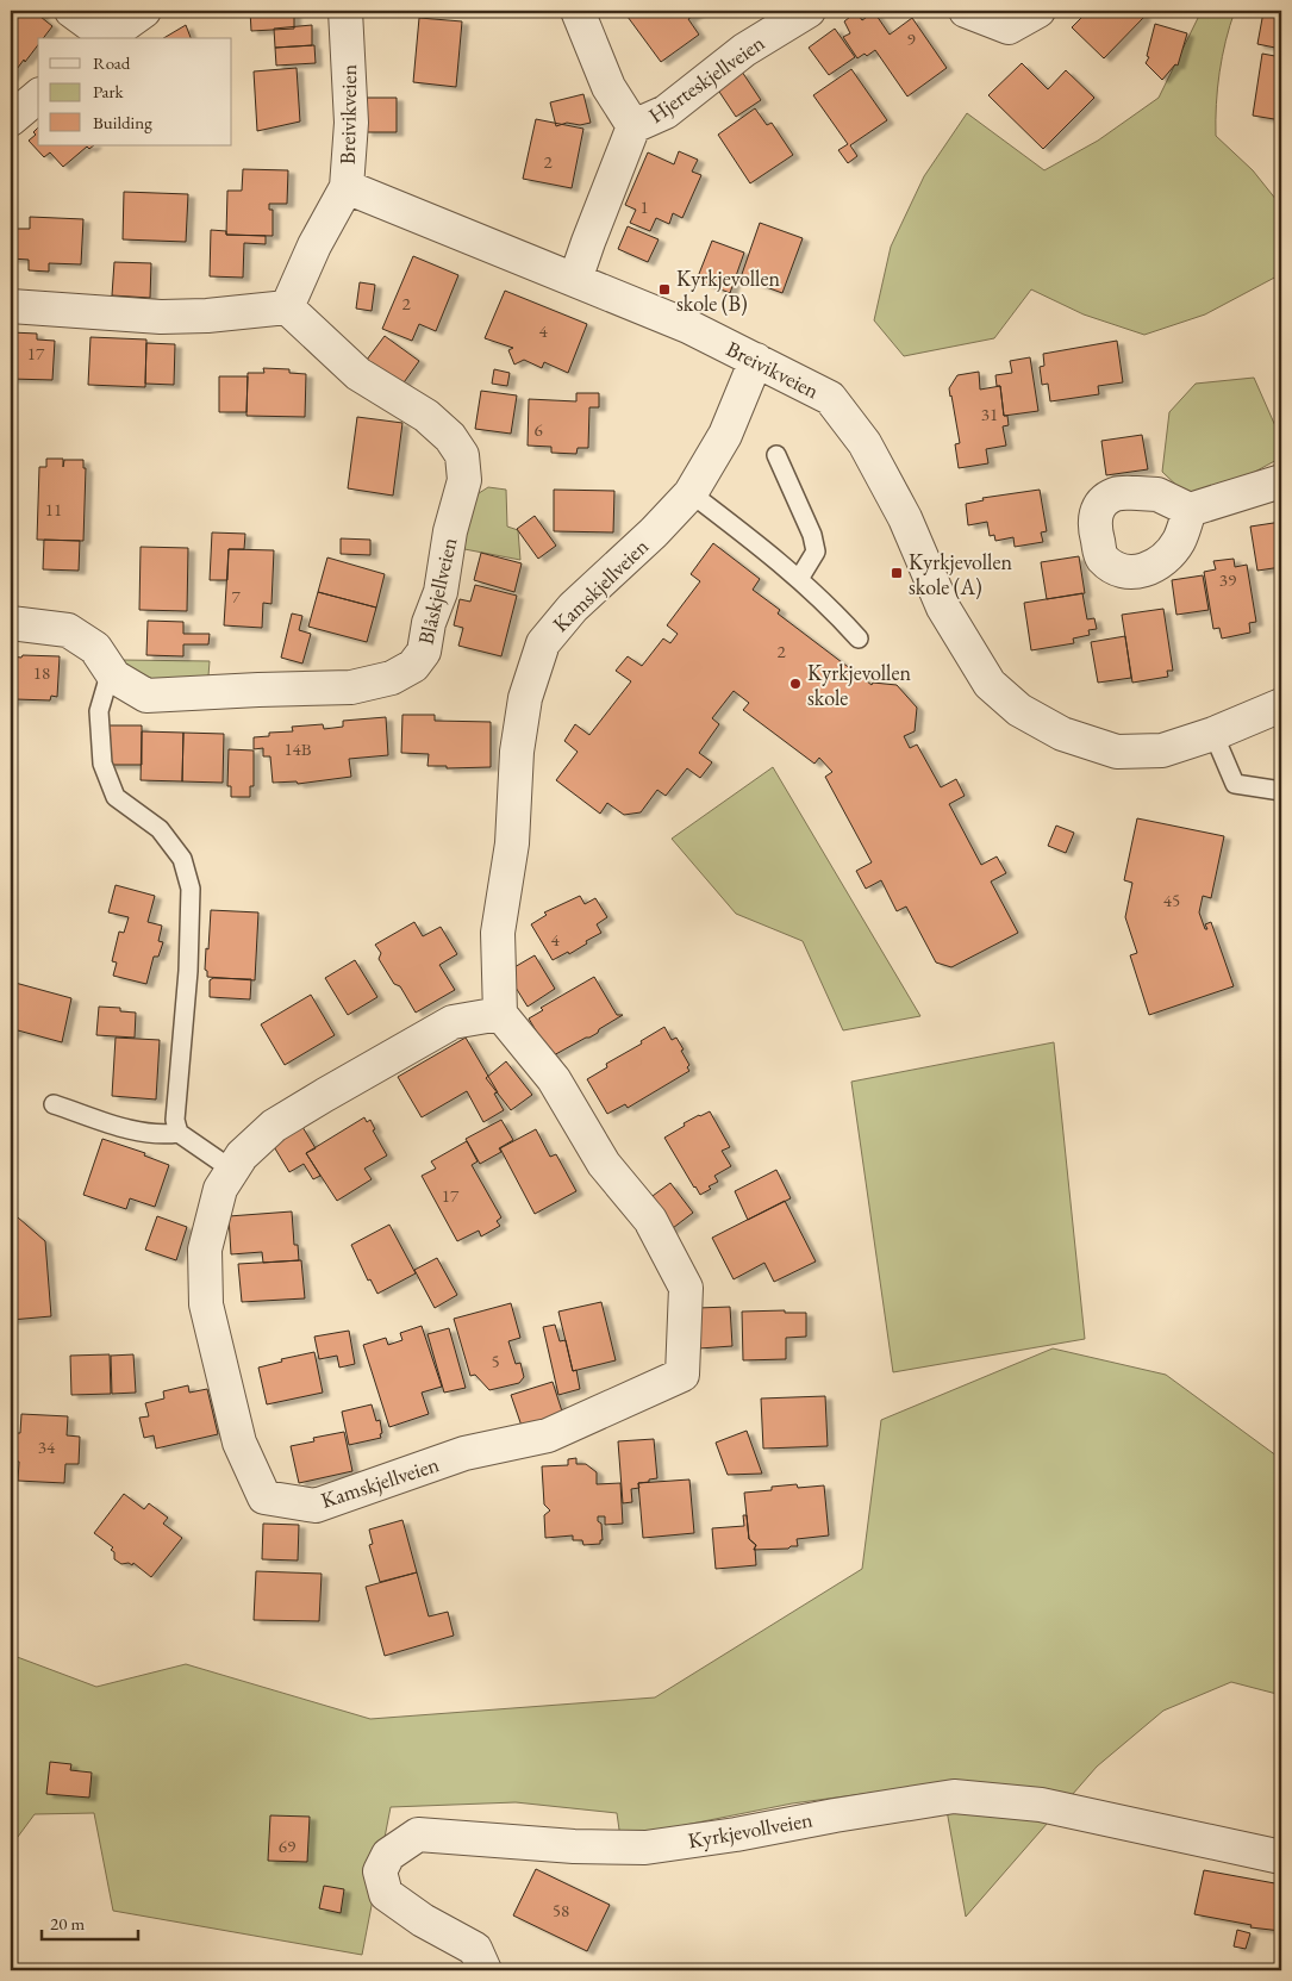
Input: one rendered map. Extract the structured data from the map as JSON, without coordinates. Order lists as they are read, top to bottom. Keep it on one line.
{"streets":{"street":["Hjerteskjellveien","Breivikveien","Kamskjellveien","Blåskjellveien","Kyrkjevollveien"]},"crossings":[["Hjerteskjellveien","Breivikveien"],["Breivikveien","Kamskjellveien"]],"places":{"transit":["Kyrkjevollen skole (B)","Kyrkjevollen skole (A)"],"other":["Kyrkjevollen skole"]},"house_numbers":["9","2","1","2","4","17","31","6","11","39","7","2","18","14B","45","4","17","5","34","69","58"],"legend":["Road","Park","Building"],"scale_bar":"20 m"}
